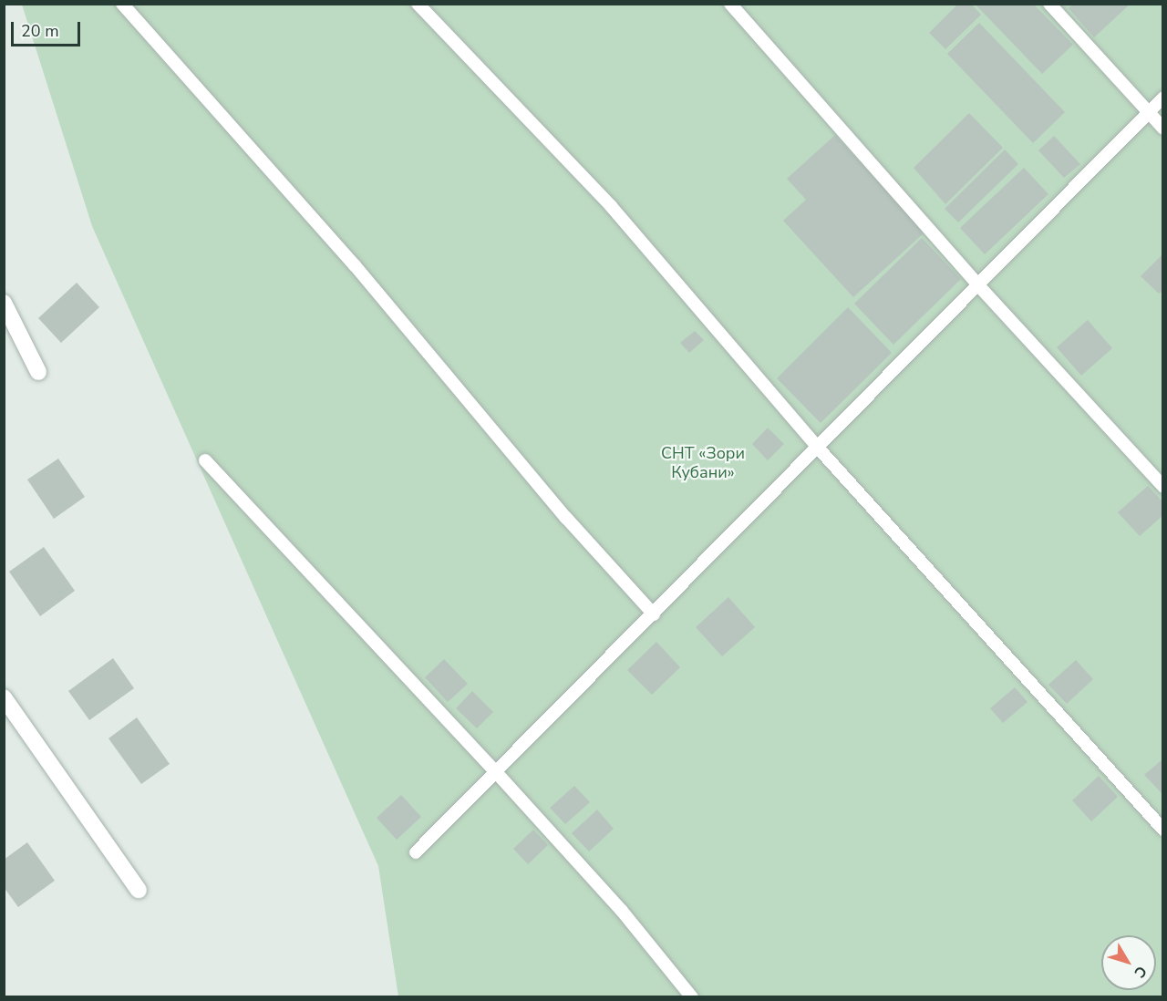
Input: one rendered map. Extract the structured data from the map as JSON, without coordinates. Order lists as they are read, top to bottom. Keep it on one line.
{"parks":["СНТ «Зори Кубани»"],"scale_bar":"20 m","north":"bottom right"}
